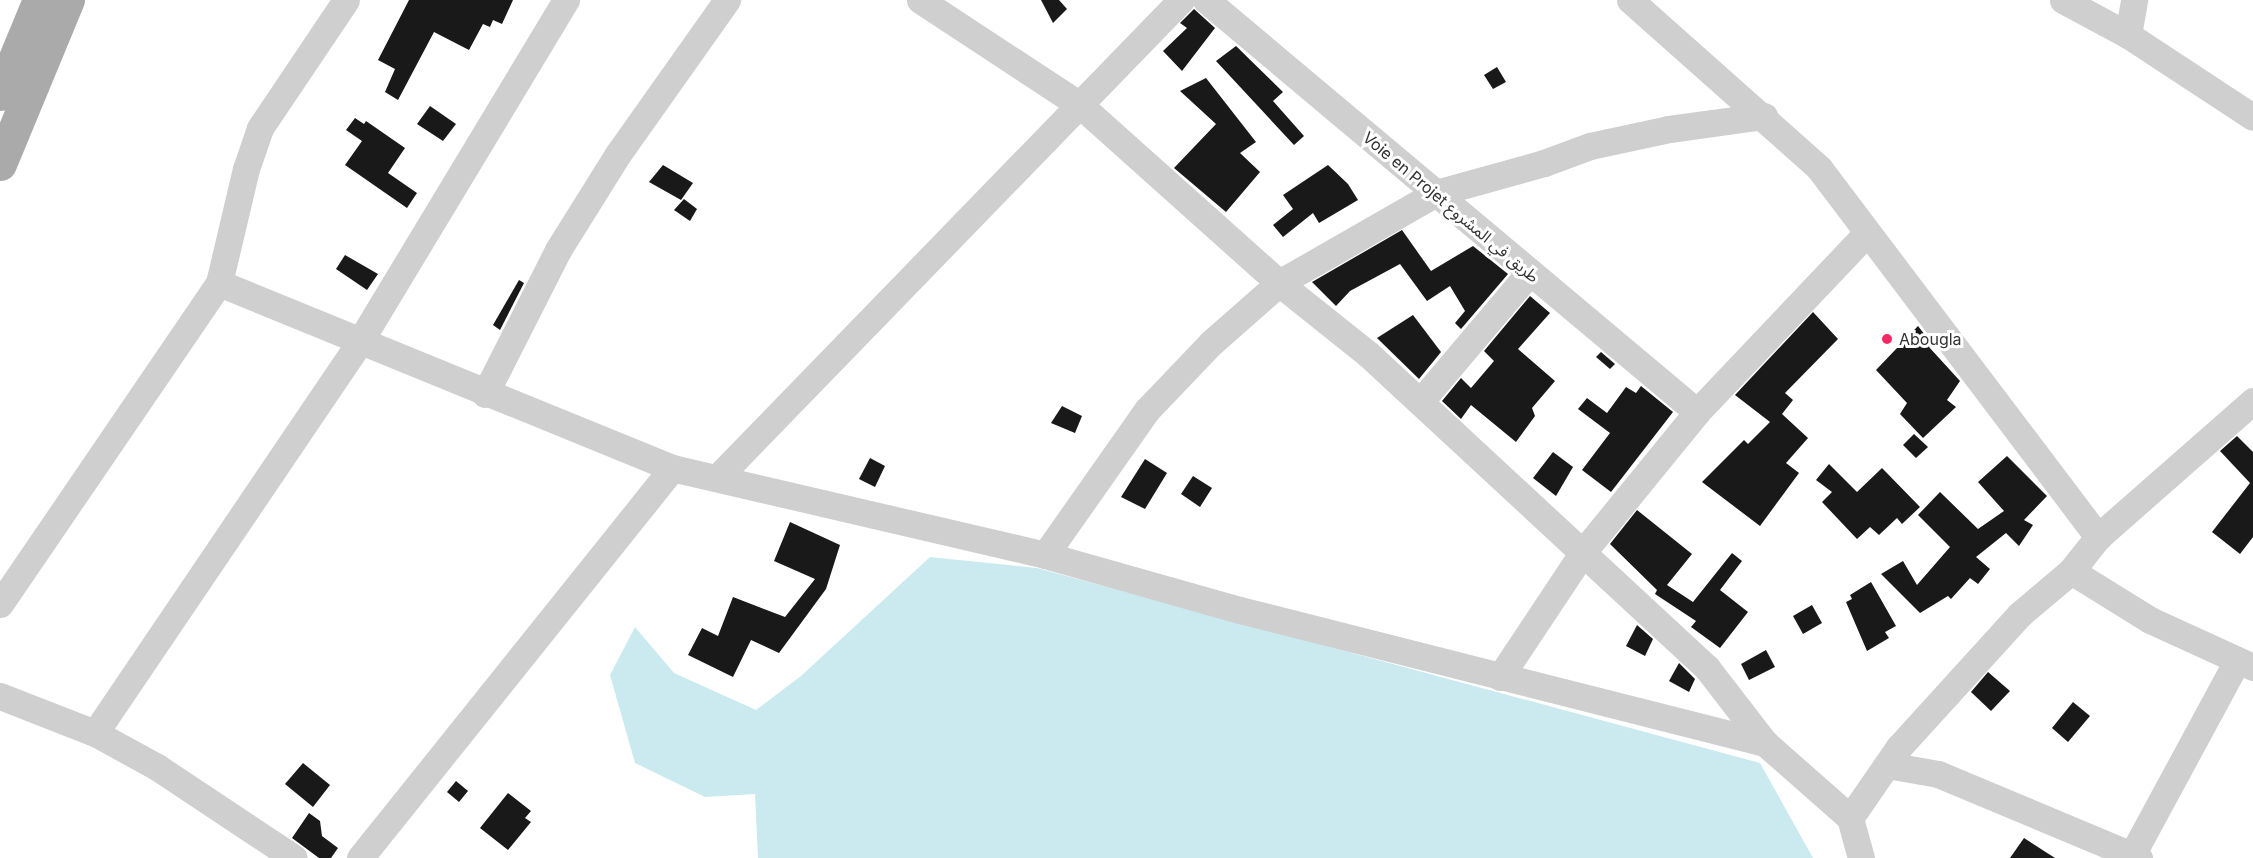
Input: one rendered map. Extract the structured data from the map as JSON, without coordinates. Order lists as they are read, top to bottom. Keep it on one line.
{"streets":{"street":["Voie en Projet طريق في المشروع"]},"places":["Abougla"]}
